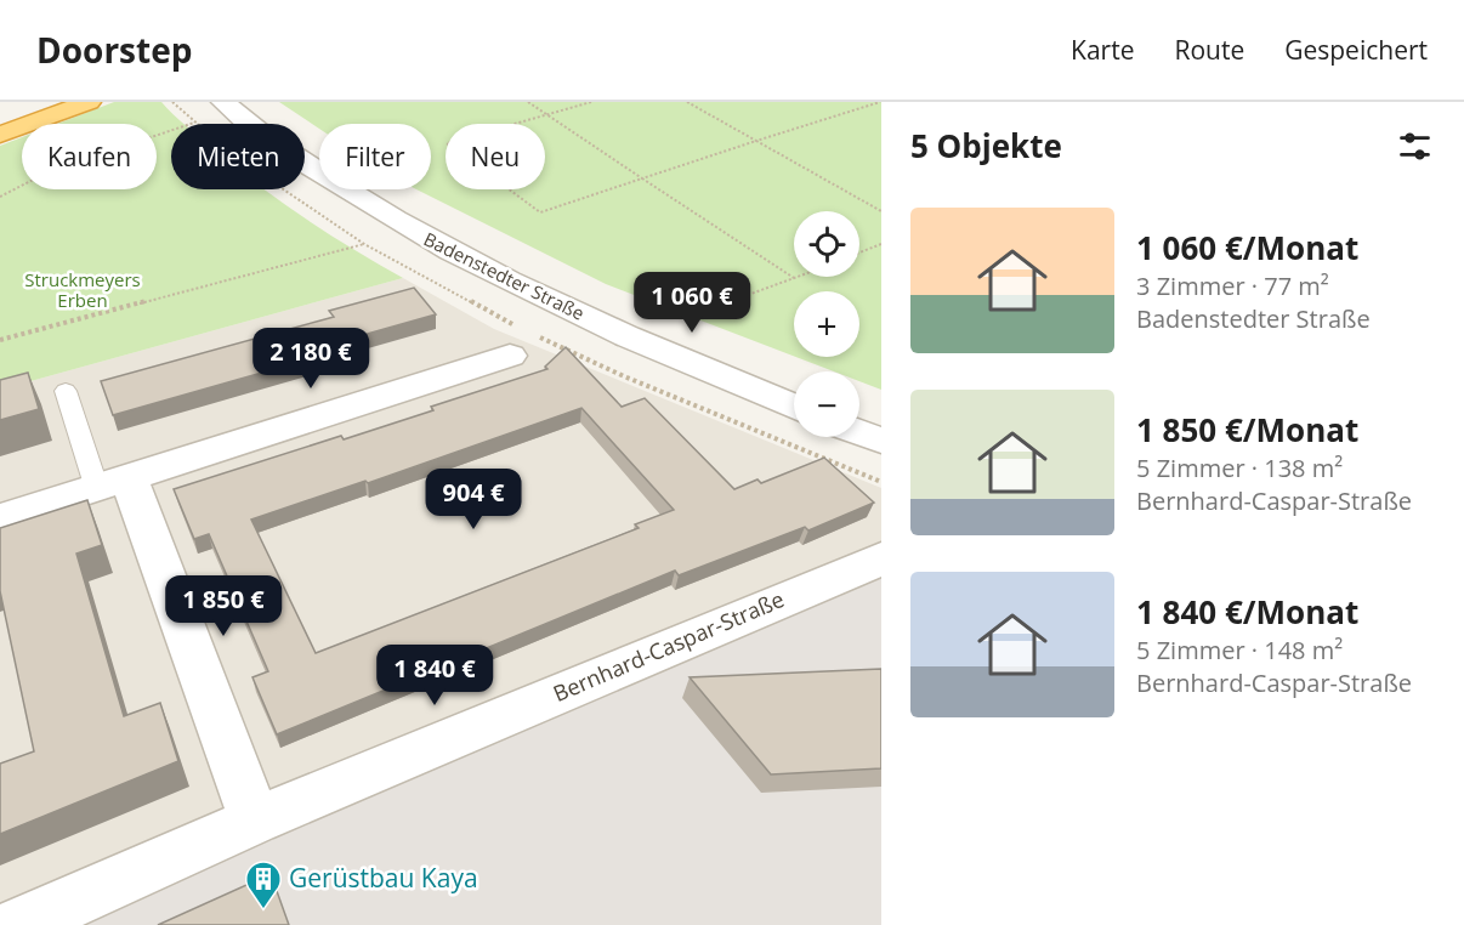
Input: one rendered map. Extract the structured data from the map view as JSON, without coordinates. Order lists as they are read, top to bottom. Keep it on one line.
{"streets":{"street":["Badenstedter Straße","Bernhard-Caspar-Straße"]},"parks":["Struckmeyers Erben"],"places":{"building":["Gerüstbau Kaya"]},"page":{"header":"Doorstep","nav":["Karte","Route","Gespeichert"],"heading":"5 Objekte","chip":["Kaufen","Mieten","Filter","Neu"],"list":[{"name":"1 060 €/Monat","note":"3 Zimmer · 77 m² · Badenstedter Straße"},{"name":"1 850 €/Monat","note":"5 Zimmer · 138 m² · Bernhard-Caspar-Straße"},{"name":"1 840 €/Monat","note":"5 Zimmer · 148 m² · Bernhard-Caspar-Straße"}],"map_buttons":["+","−"],"price":["1 060 €","2 180 €","904 €","1 850 €","1 840 €"]}}
